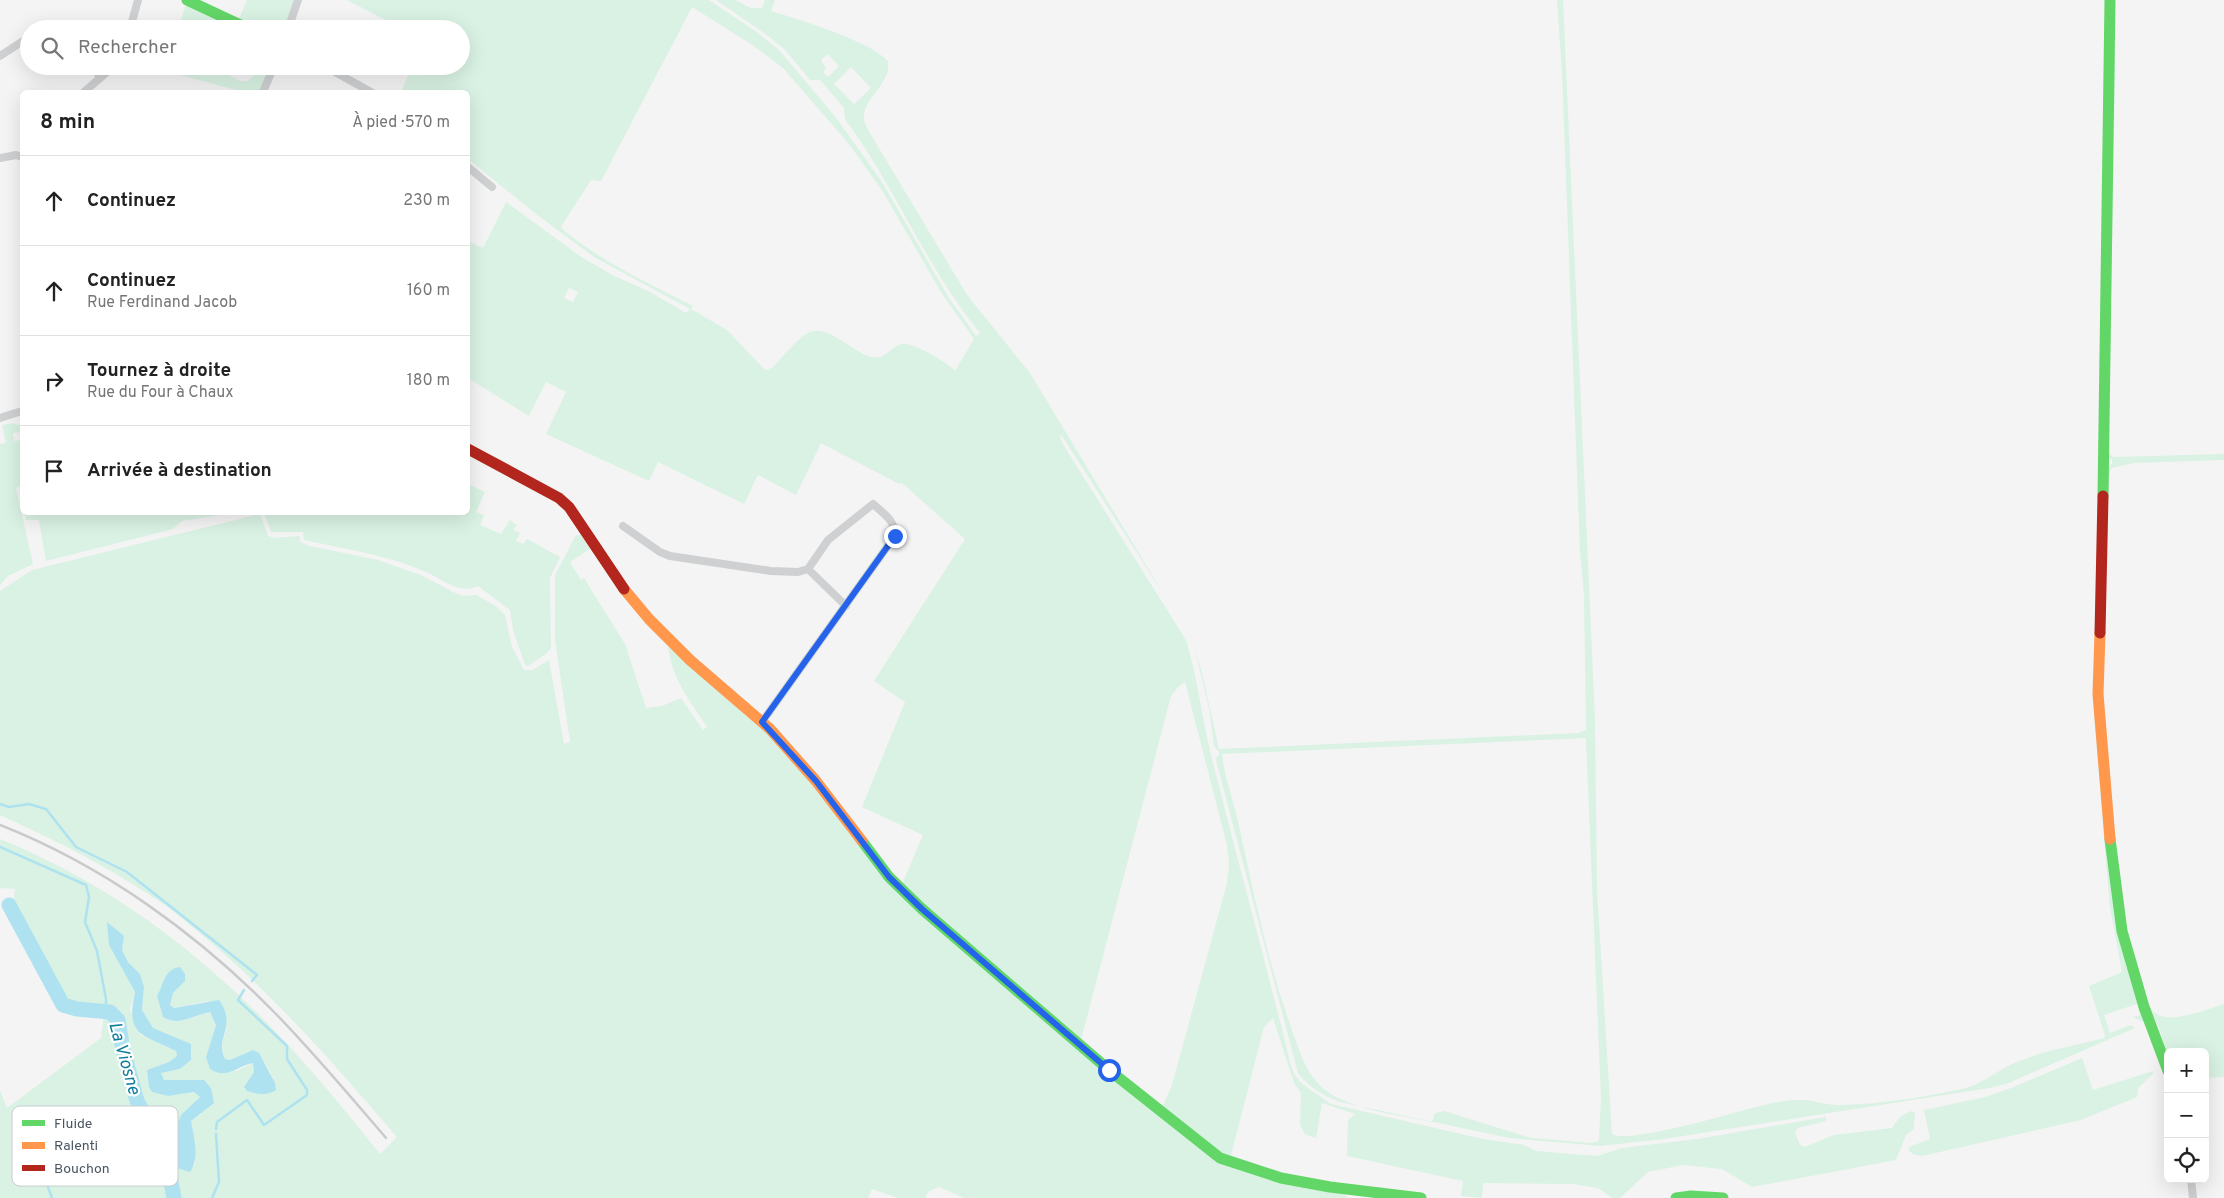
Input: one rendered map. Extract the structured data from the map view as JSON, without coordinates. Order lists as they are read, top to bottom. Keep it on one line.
{"water":["La Viosne"],"legend":["Fluide","Ralenti","Bouchon"],"page":{"search":"Rechercher","heading":["8 min","À pied · 570 m"],"list":[["Continuez","230 m"],["Continuez","Rue Ferdinand Jacob","160 m"],["Tournez à droite","Rue du Four à Chaux","180 m"],"Arrivée à destination"],"map_buttons":["+","−"]}}
